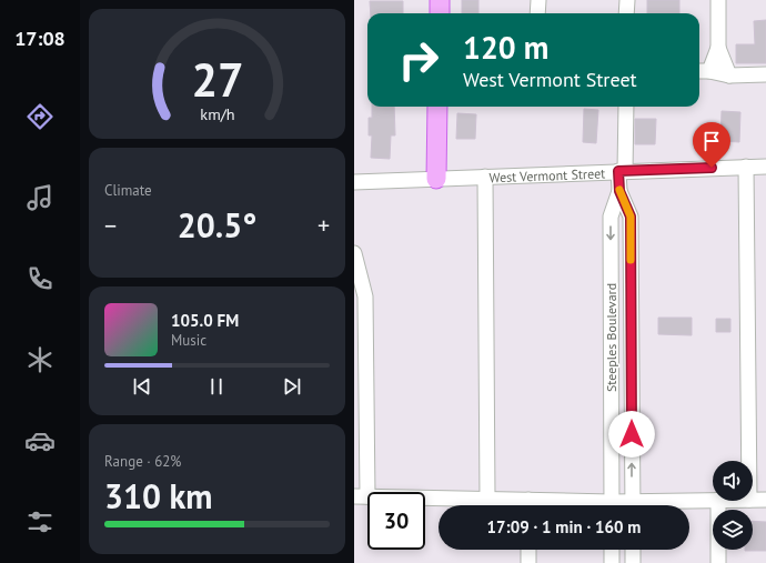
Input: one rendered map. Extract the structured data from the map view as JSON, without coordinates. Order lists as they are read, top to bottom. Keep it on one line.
{"streets":{"street":["West Vermont Street","Steeples Boulevard"]},"crossings":[["West Vermont Street","Steeples Boulevard"]],"page":{"tabs":"17:08","turn":["120 m","West Vermont Street"],"tile":["Climate",["Range · 62%","310 km"]],"heat":["−","20.5°","+"],"song":["105.0 FM","Music"],"limit":"30","trip":"17:09 · 1 min · 160 m","gauge":["27","km/h"]}}
